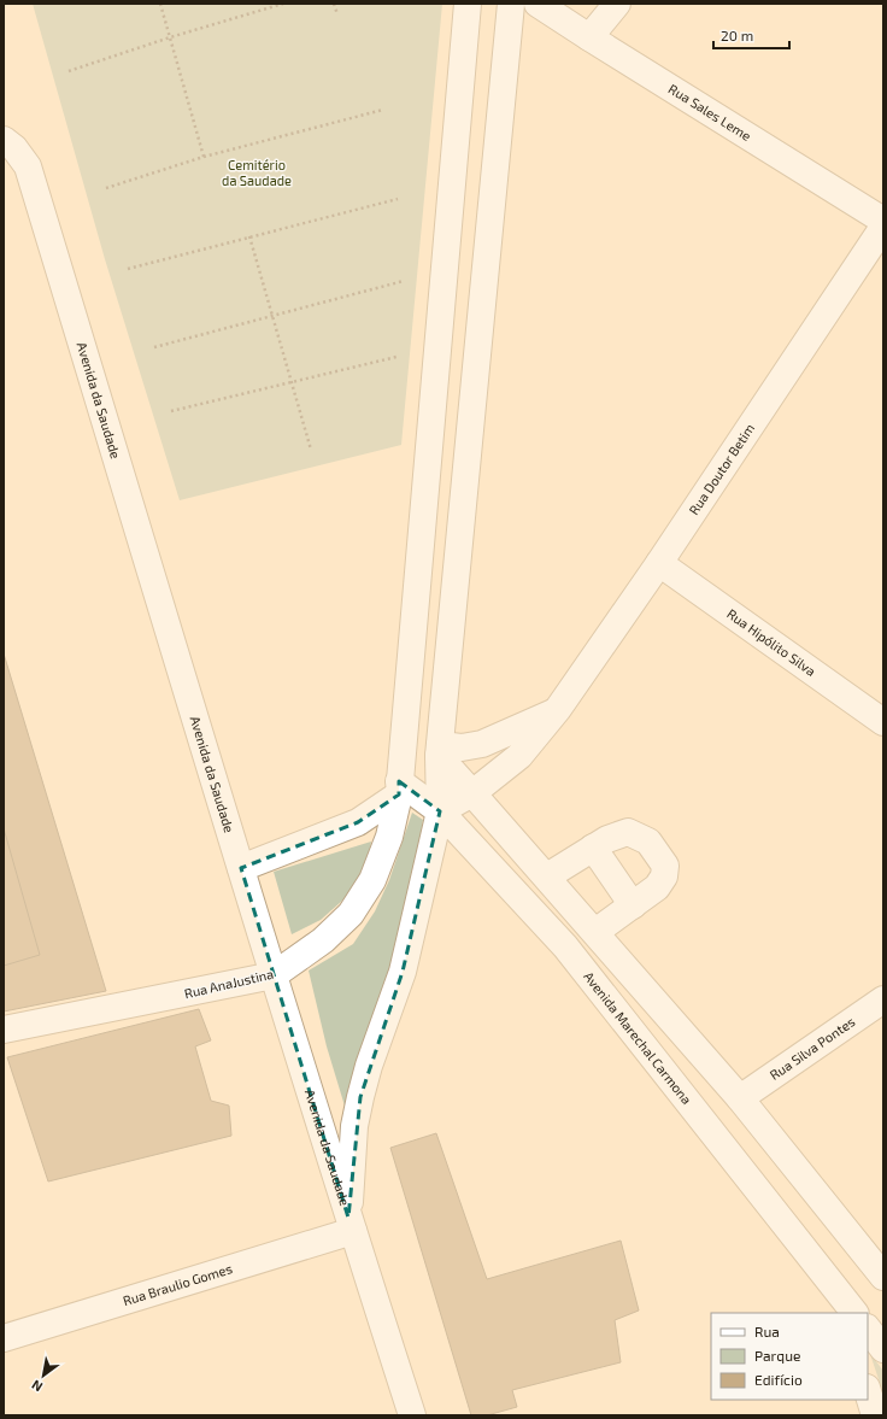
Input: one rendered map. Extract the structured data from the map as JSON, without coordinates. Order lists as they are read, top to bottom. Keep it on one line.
{"streets":{"main road":["Rua Sales Leme","Avenida da Saudade","Rua Doutor Betim","Rua Hipólito Silva","Rua AnaJustina","Avenida Marechal Carmona","Rua Silva Pontes","Rua Braulio Gomes"]},"crossings":[["Avenida da Saudade","Rua AnaJustina"],["Avenida da Saudade","Rua Braulio Gomes"],["Rua Doutor Betim","Rua Hipólito Silva"],["Rua Doutor Betim","Avenida Marechal Carmona"],["Rua AnaJustina","Avenida Marechal Carmona"]],"parks":["Cemitério da Saudade"],"legend":["Rua","Parque","Edifício"],"scale_bar":"20 m","north":"bottom left"}
